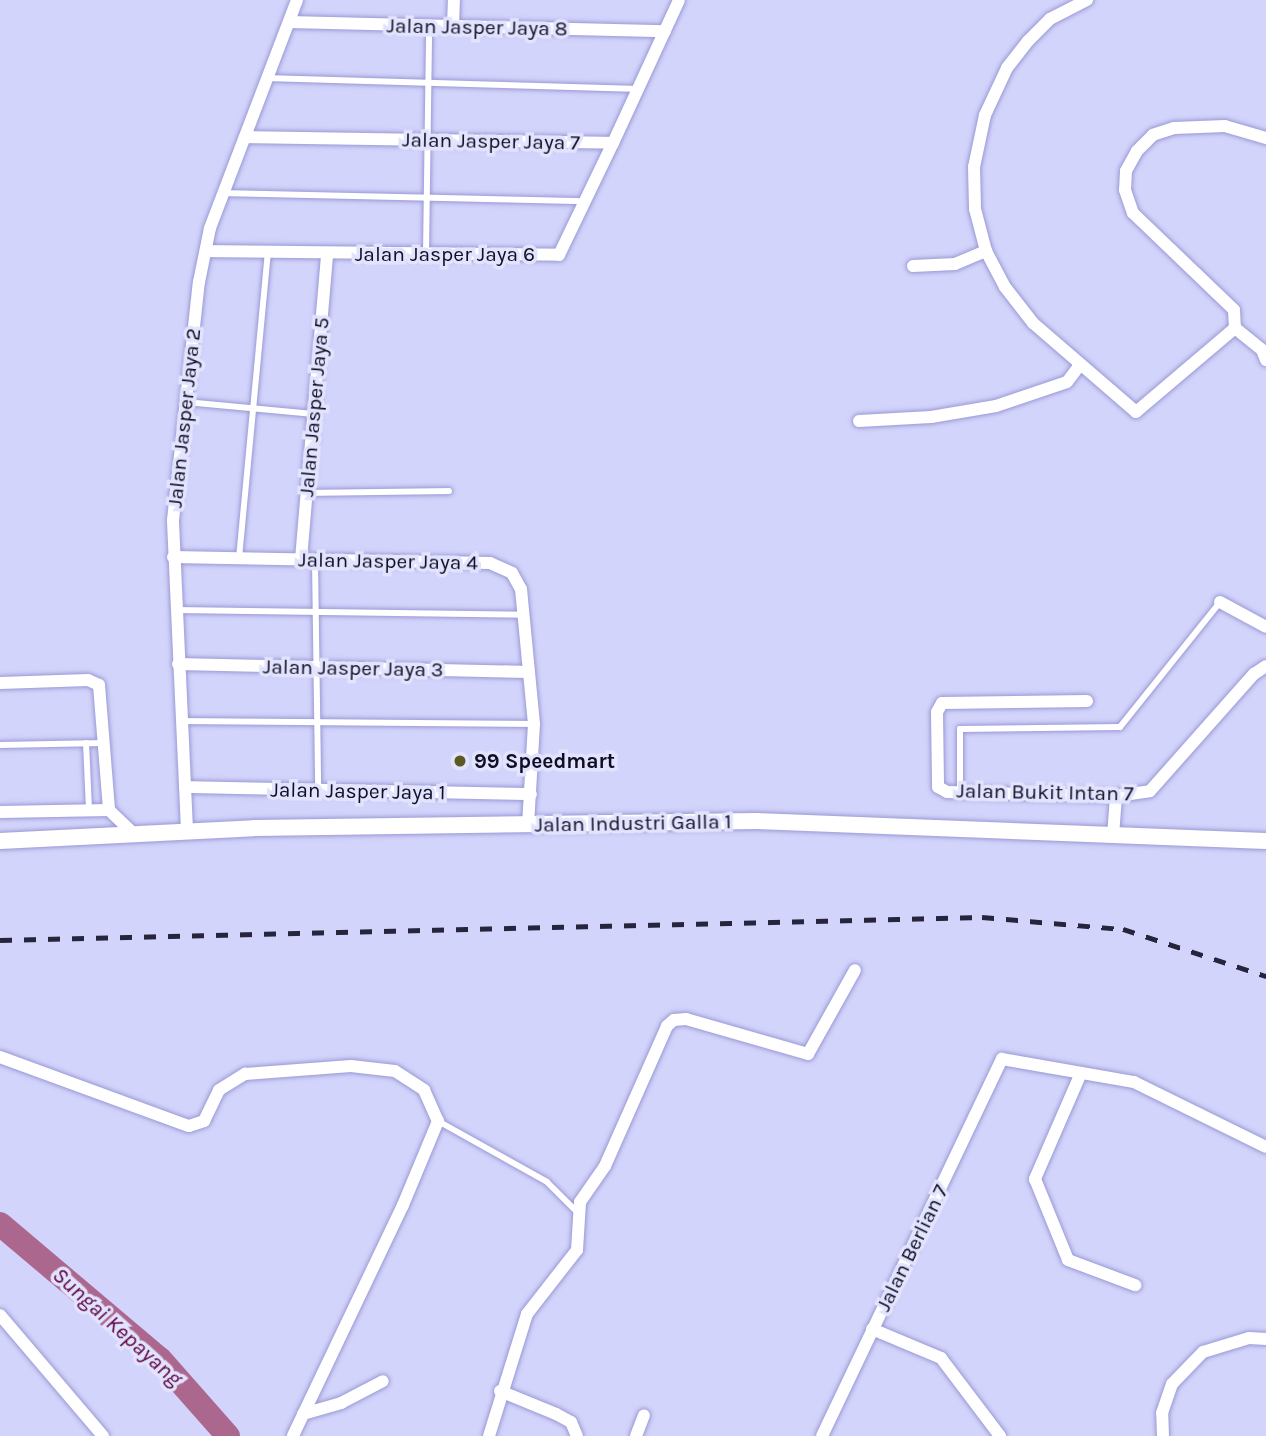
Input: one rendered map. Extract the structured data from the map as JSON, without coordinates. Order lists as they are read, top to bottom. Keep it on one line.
{"streets":{"main road":["Jalan Industri Galla 1"],"street":["Jalan Jasper Jaya 8","Jalan Jasper Jaya 7","Jalan Jasper Jaya 6","Jalan Jasper Jaya 5","Jalan Jasper Jaya 2","Jalan Jasper Jaya 4","Jalan Jasper Jaya 3","Jalan Jasper Jaya 1","Jalan Bukit Intan 7","Jalan Berlian 7"]},"crossings":[["Jalan Jasper Jaya 8","Jalan Jasper Jaya 2"],["Jalan Jasper Jaya 7","Jalan Jasper Jaya 6"],["Jalan Jasper Jaya 7","Jalan Jasper Jaya 2"],["Jalan Jasper Jaya 6","Jalan Jasper Jaya 5"],["Jalan Jasper Jaya 6","Jalan Jasper Jaya 2"],["Jalan Jasper Jaya 5","Jalan Jasper Jaya 4"],["Jalan Jasper Jaya 2","Jalan Jasper Jaya 4"],["Jalan Jasper Jaya 2","Jalan Jasper Jaya 3"],["Jalan Jasper Jaya 2","Jalan Jasper Jaya 1"],["Jalan Jasper Jaya 2","Jalan Industri Galla 1"],["Jalan Jasper Jaya 4","Jalan Jasper Jaya 3"],["Jalan Jasper Jaya 4","Jalan Jasper Jaya 1"],["Jalan Jasper Jaya 4","Jalan Industri Galla 1"]],"water":["Sungai Kepayang"],"places":["99 Speedmart"]}
